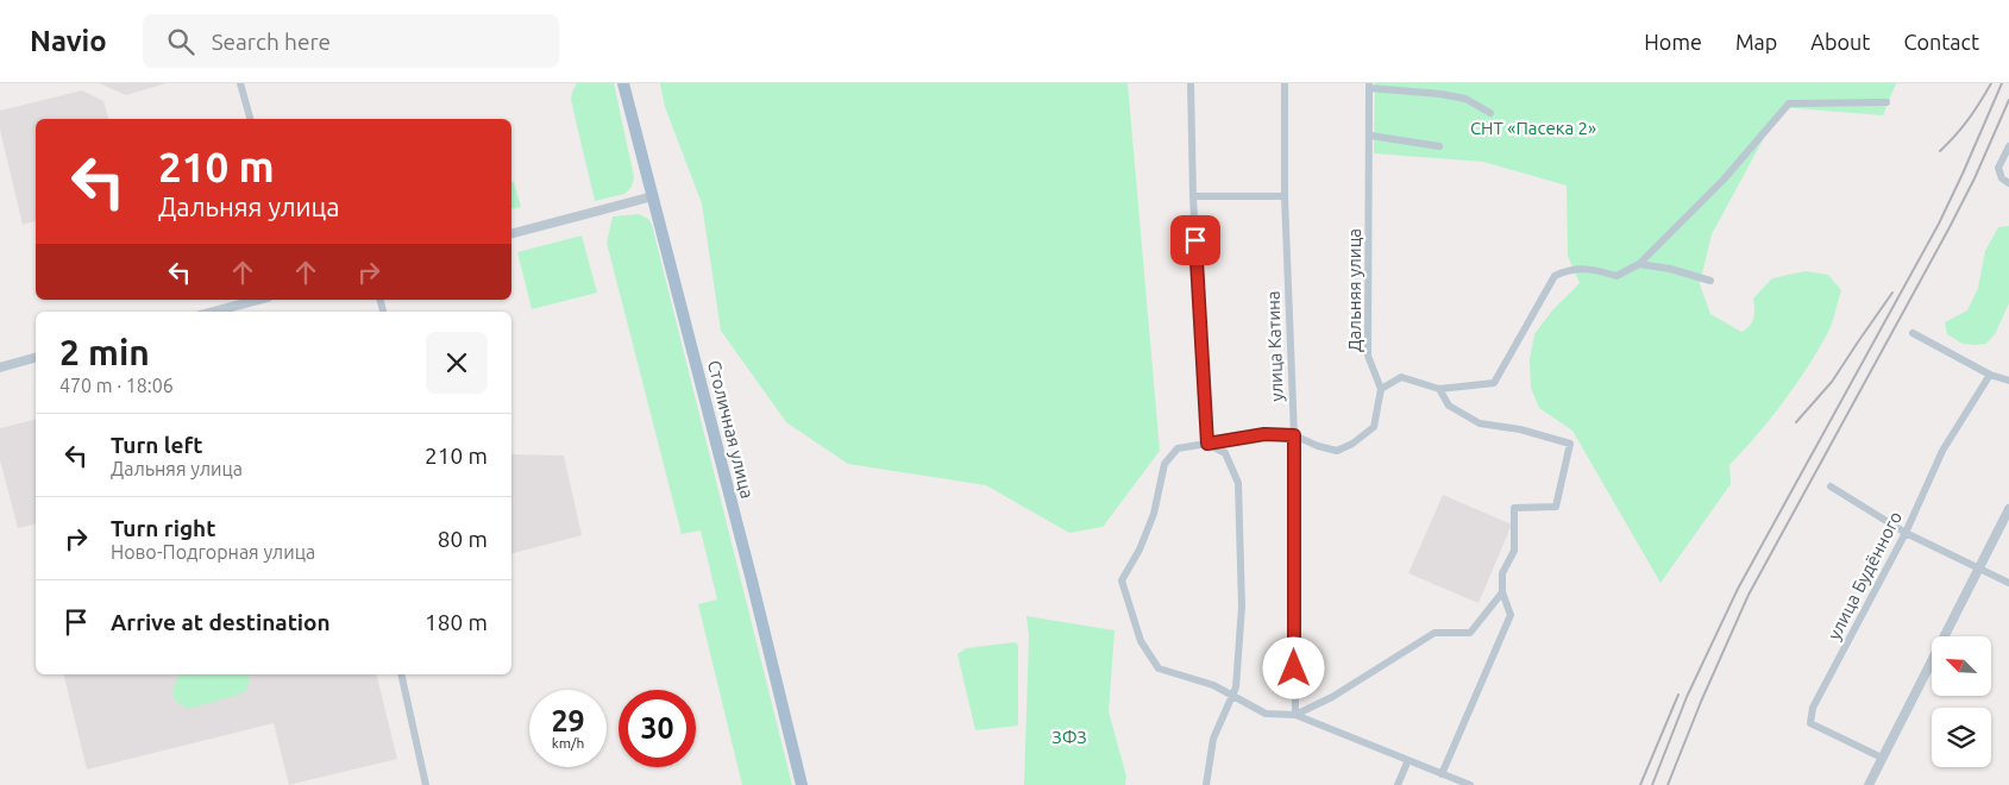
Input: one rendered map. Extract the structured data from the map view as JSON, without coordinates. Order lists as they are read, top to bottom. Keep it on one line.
{"streets":{"main road":["Столичная улица"],"street":["Дальняя улица","улица Катина","улица Будённого"]},"crossings":[["Дальняя улица","улица Катина"]],"parks":["СНТ «Пасека 2»","ЗФЗ"],"north":"top left","page":{"header":"Navio","search":"Search here","nav":["Home","Map","About","Contact"],"turn":["210 m","Дальняя улица"],"heading":["2 min","470 m · 18:06"],"list":[{"name":"Turn left","note":"Дальняя улица","value":"210 m"},{"name":"Turn right","note":"Ново-Подгорная улица","value":"80 m"},{"name":"Arrive at destination","value":"180 m"}],"speed":"29 km/h","limit":"30"}}
